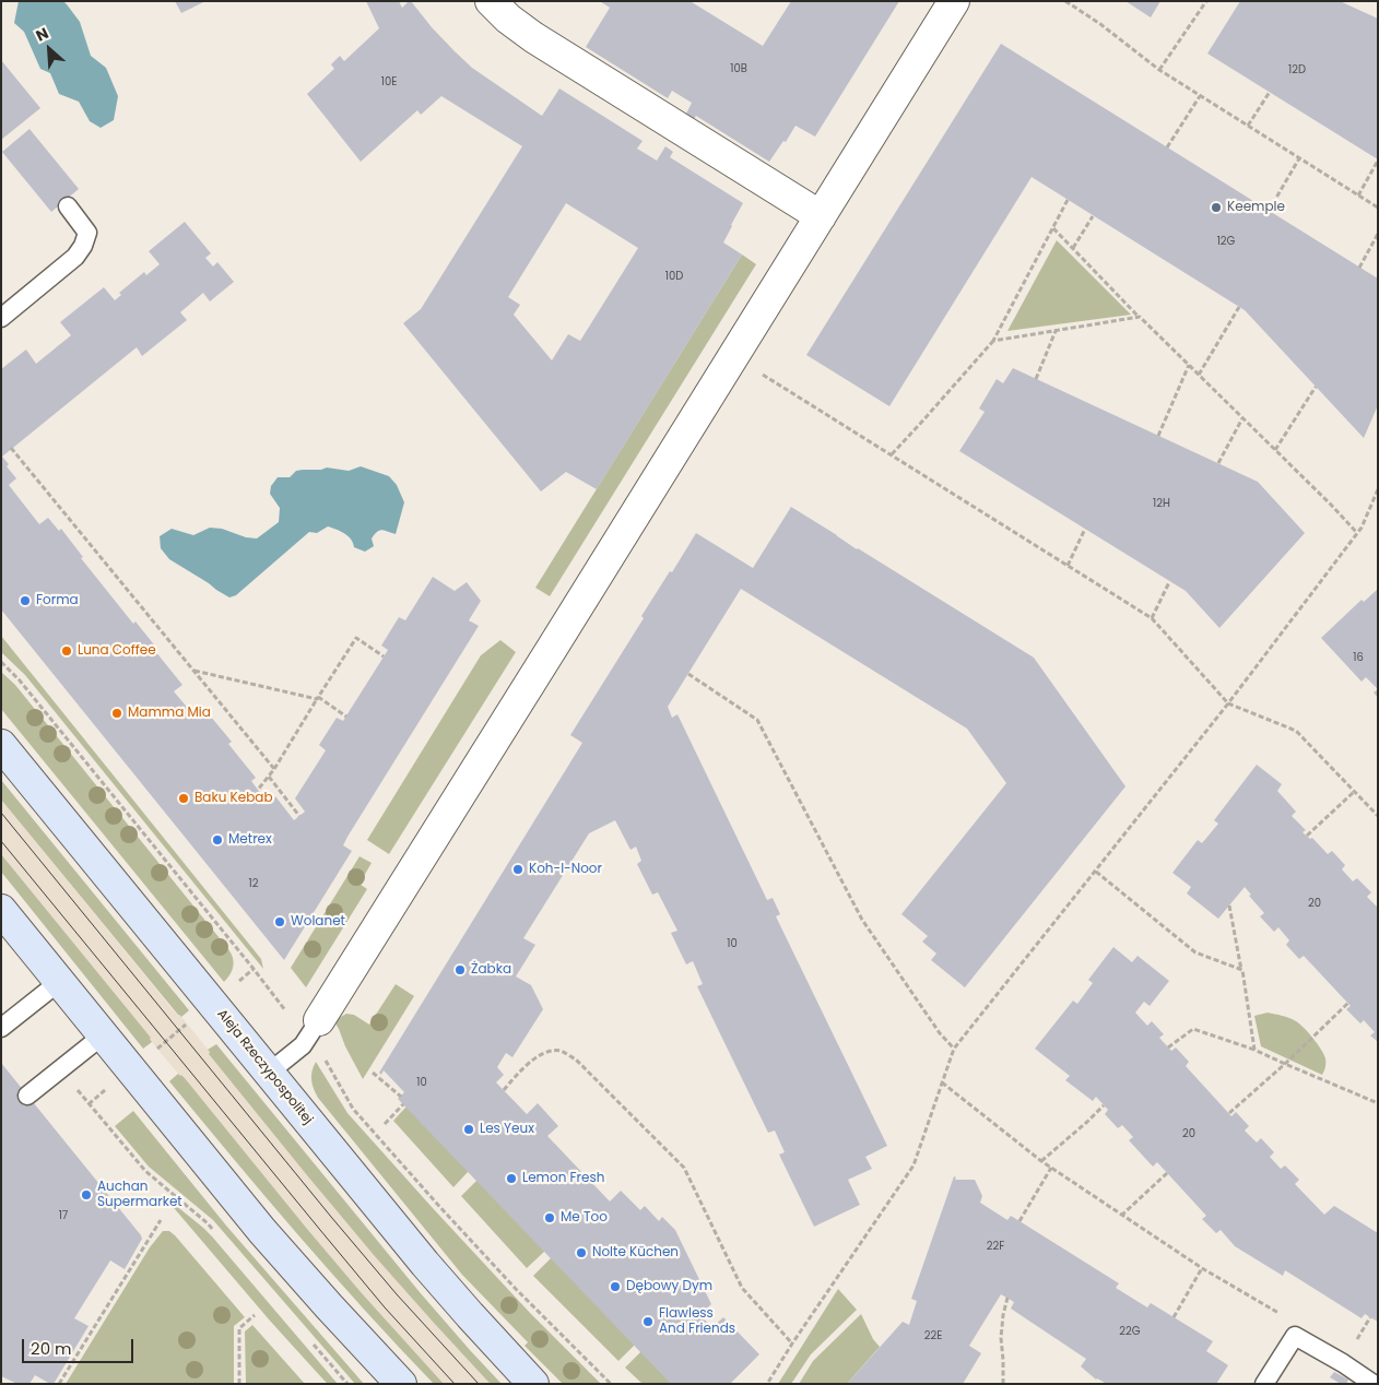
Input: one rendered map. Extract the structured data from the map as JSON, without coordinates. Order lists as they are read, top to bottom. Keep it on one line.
{"streets":{"street":["Aleja Rzeczypospolitej"]},"places":["Keemple","Forma","Luna Coffee","Mamma Mia","Baku Kebab","Metrex","Koh-I-Noor","Wolanet","Żabka","Les Yeux","Lemon Fresh","Auchan Supermarket","Me Too","Nolte Küchen","Dębowy Dym","Flawless And Friends"],"house_numbers":["10B","12D","10E","12G","10D","12H","16","12","20","10","10","20","17","22F","22G","22E"],"scale_bar":"20 m","north":"top left"}
